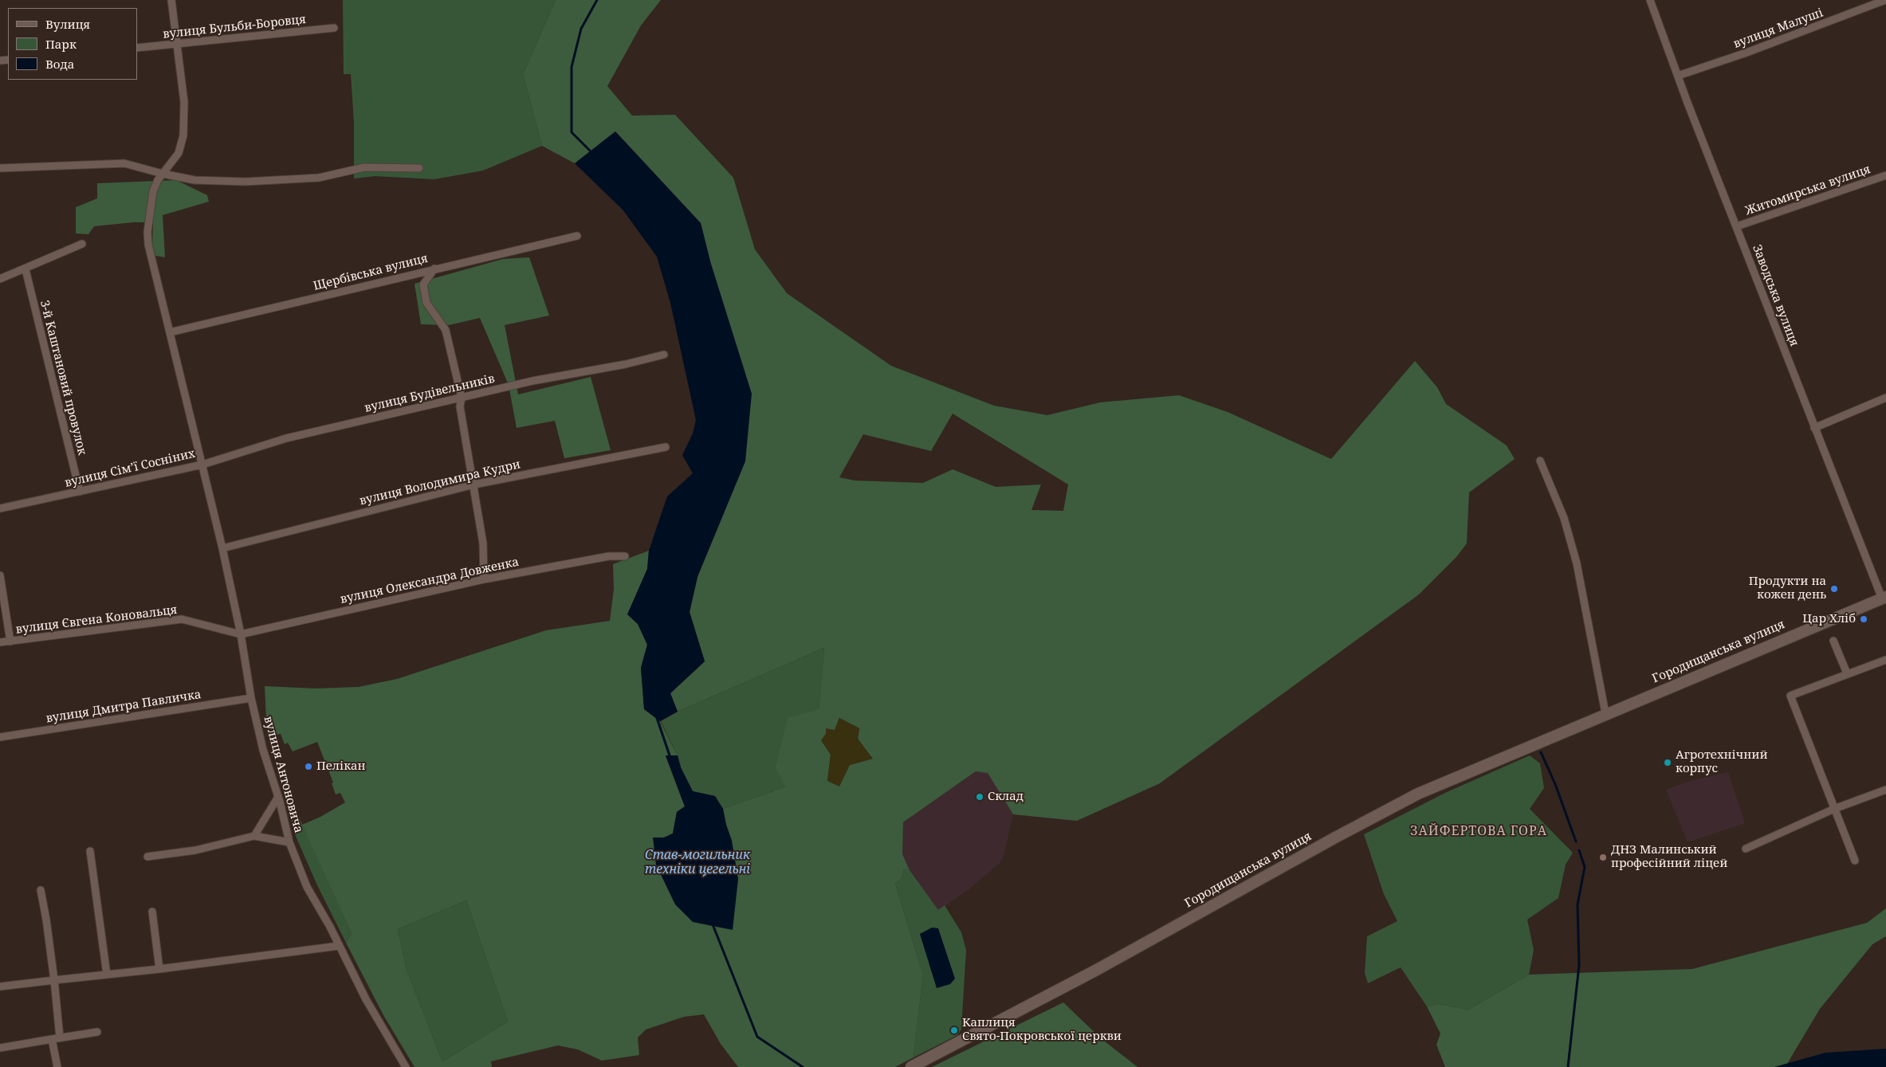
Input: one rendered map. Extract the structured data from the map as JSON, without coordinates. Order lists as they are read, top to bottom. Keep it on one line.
{"streets":{"street":["вулиця Бульби-Боровця","вулиця Малуші","Житомирська вулиця","Щербівська вулиця","Заводська вулиця","3-й Каштановий провулок","вулиця Будівельників","вулиця Сім’ї Сосніних","вулиця Володимира Кудри","вулиця Олександра Довженка","вулиця Євгена Коновальця","Городищанська вулиця","вулиця Дмитра Павличка","вулиця Антоновича"]},"crossings":[["вулиця Бульби-Боровця","вулиця Сім’ї Сосніних"],["вулиця Малуші","Заводська вулиця"],["Житомирська вулиця","Заводська вулиця"],["Щербівська вулиця","вулиця Сім’ї Сосніних"],["Заводська вулиця","Городищанська вулиця"],["3-й Каштановий провулок","вулиця Сім’ї Сосніних"],["вулиця Будівельників","вулиця Сім’ї Сосніних"],["вулиця Будівельників","вулиця Антоновича"],["вулиця Сім’ї Сосніних","вулиця Антоновича"],["вулиця Володимира Кудри","вулиця Антоновича"],["вулиця Олександра Довженка","вулиця Євгена Коновальця"],["вулиця Олександра Довженка","вулиця Антоновича"],["вулиця Євгена Коновальця","вулиця Антоновича"],["вулиця Дмитра Павличка","вулиця Антоновича"]],"districts":["ЗАЙФЕРТОВА ГОРА"],"water":["Став-могильник техніки цегельні"],"places":["Продукти на кожен день","Цар Хліб","Агротехнічний корпус","Пелікан","Склад","ДНЗ Малинський професійний ліцей","Каплиця Свято-Покровської церкви"],"legend":["Вулиця","Парк","Вода"]}
